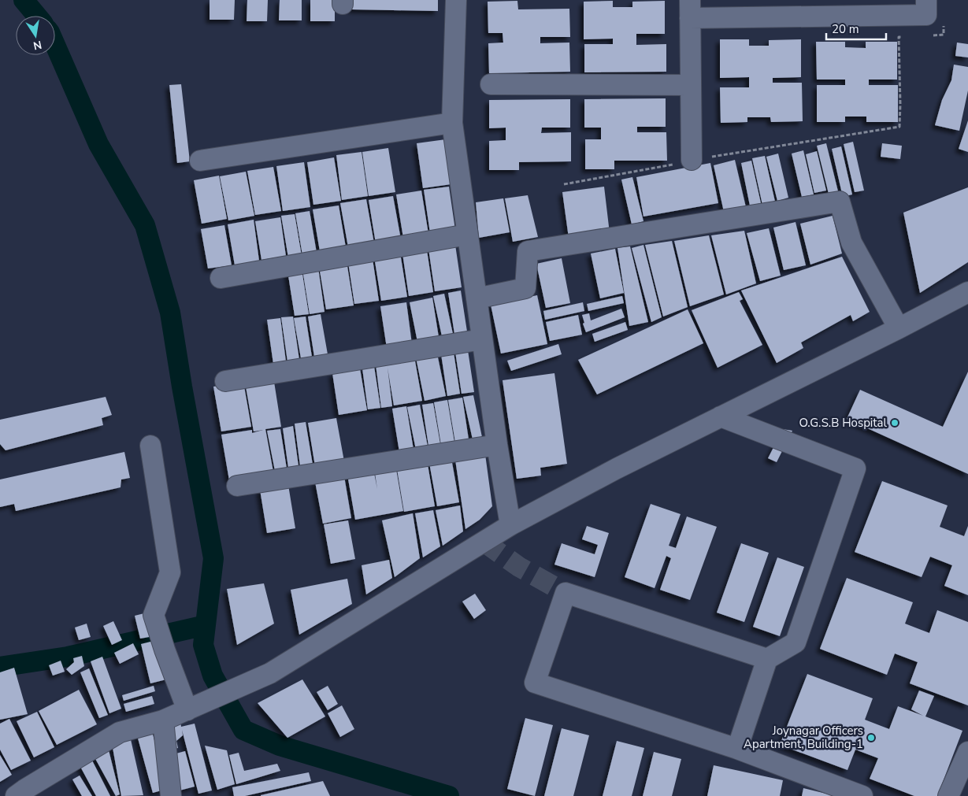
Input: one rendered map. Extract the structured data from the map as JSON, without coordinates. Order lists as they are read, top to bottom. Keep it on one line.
{"places":["O.G.S.B Hospital","Joynagar Officers Apartment, Building-1"],"scale_bar":"20 m","north":"bottom"}
